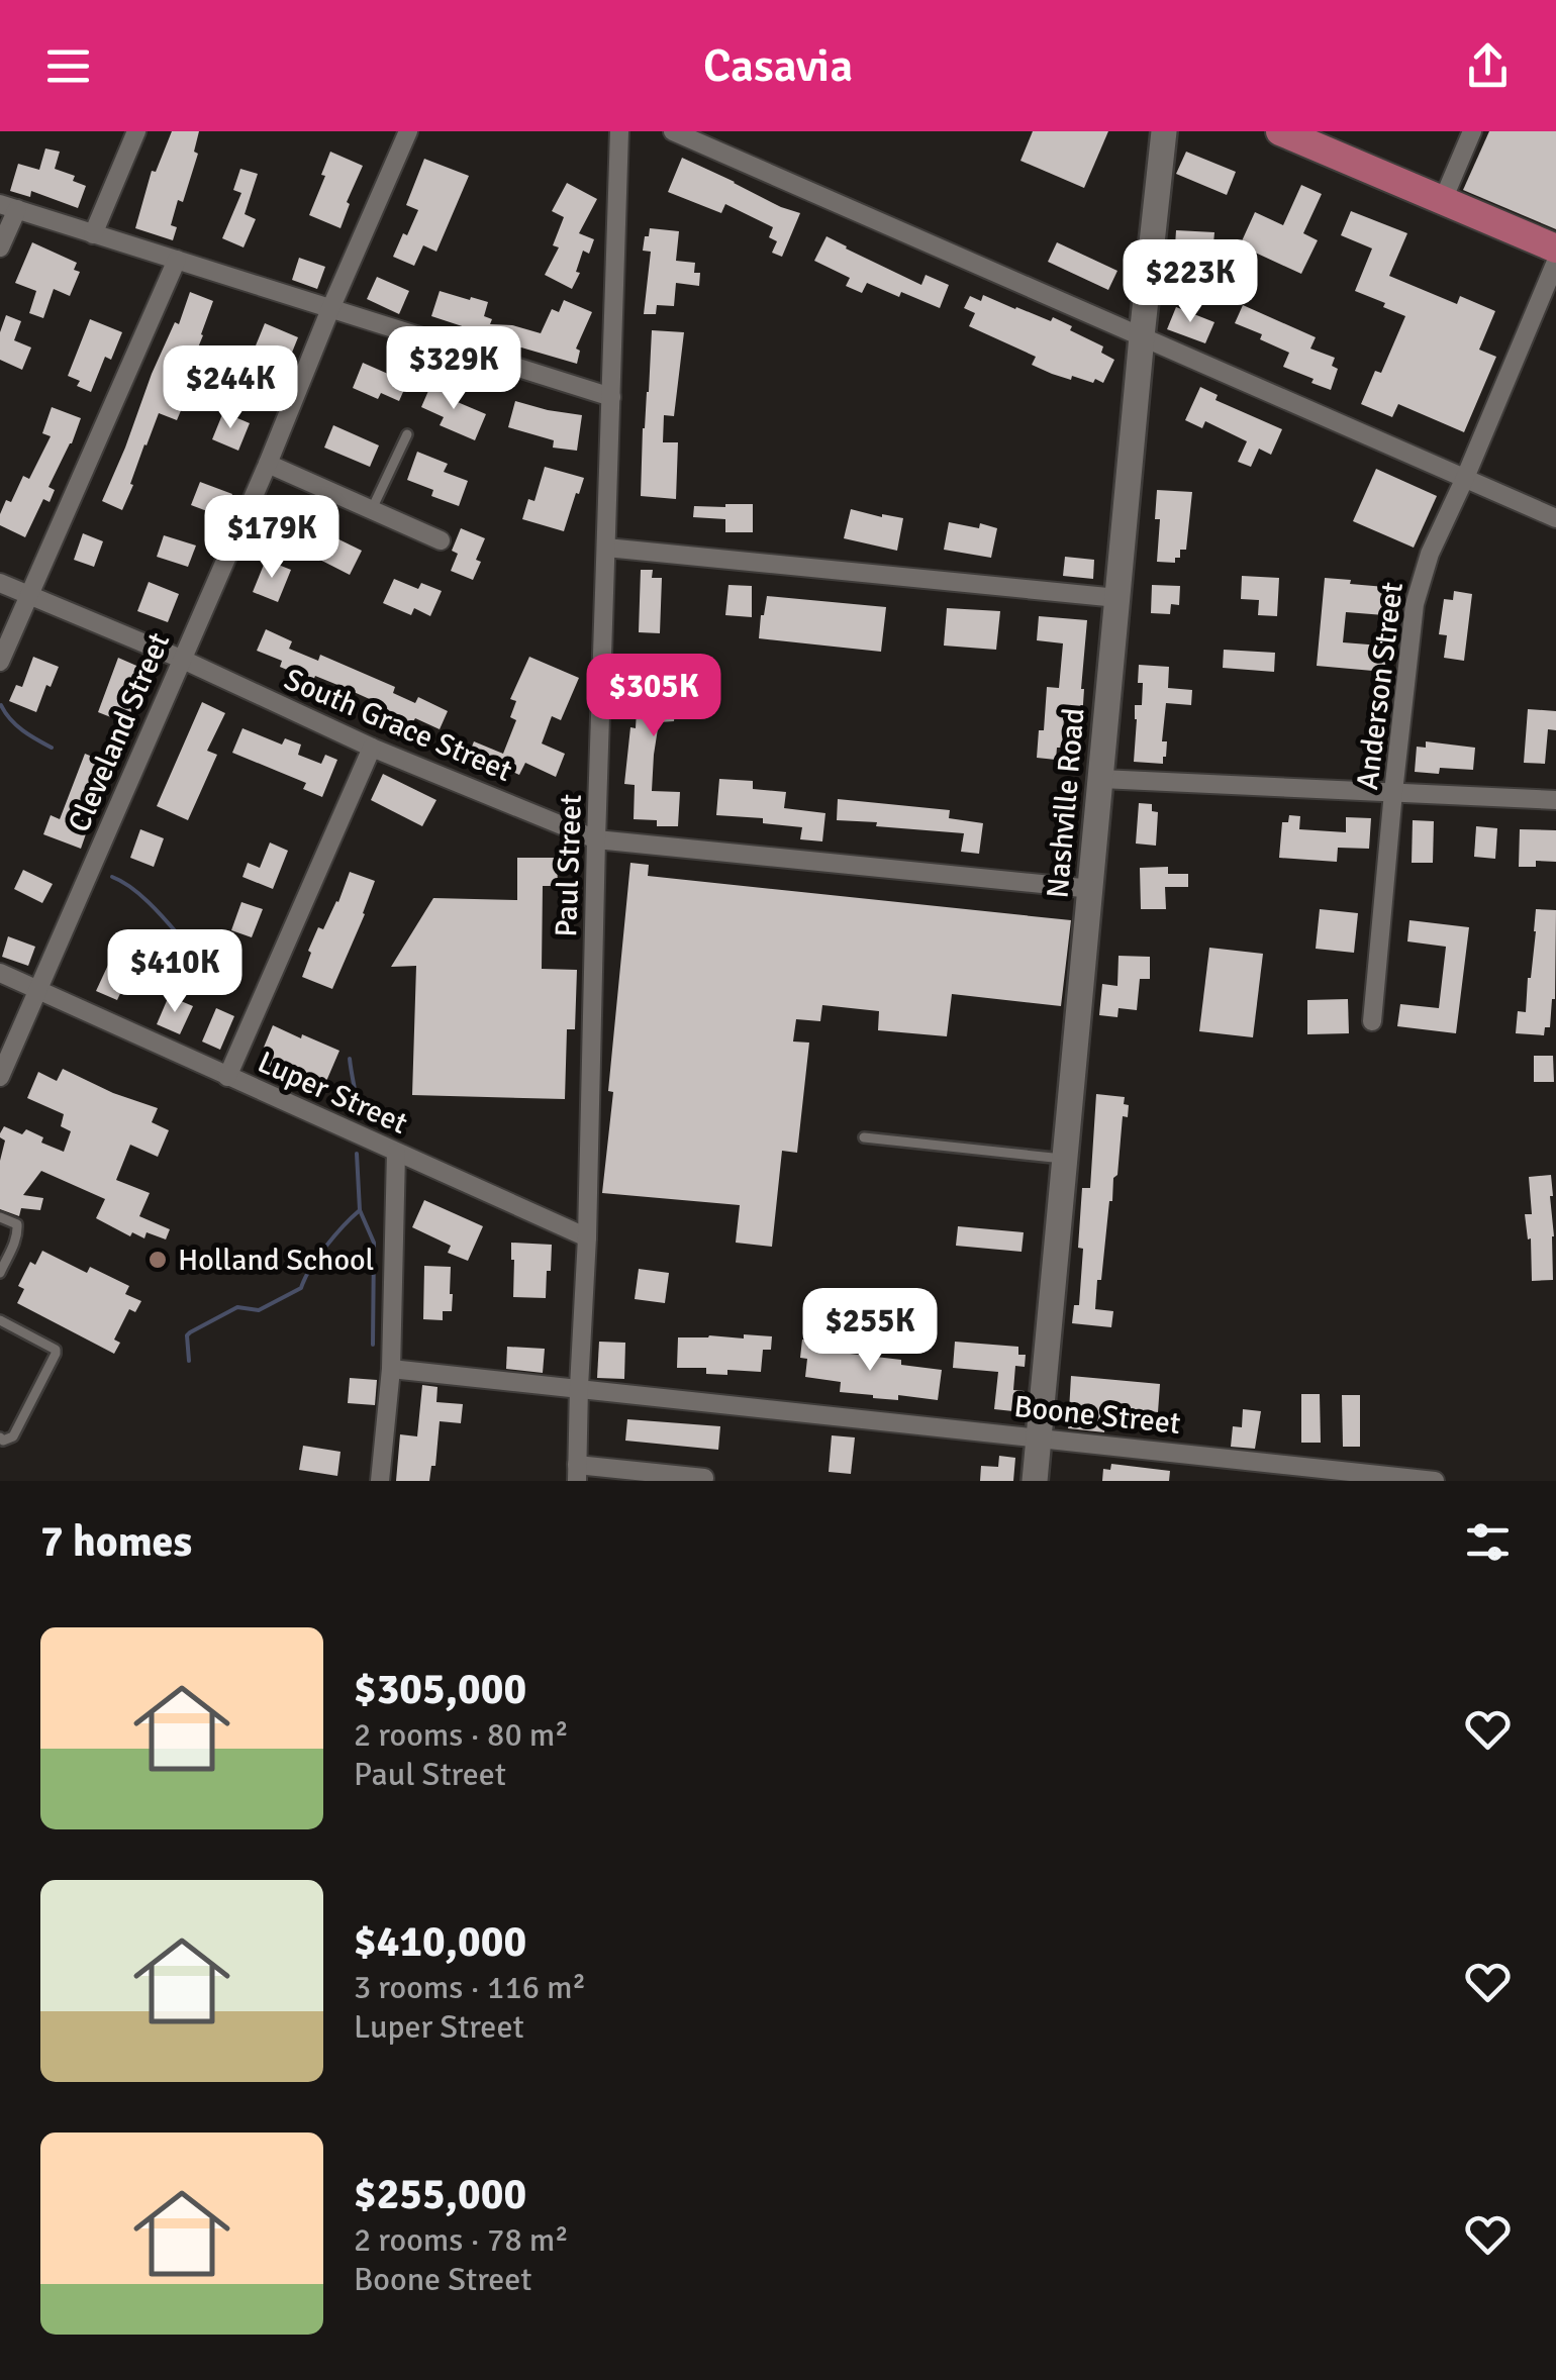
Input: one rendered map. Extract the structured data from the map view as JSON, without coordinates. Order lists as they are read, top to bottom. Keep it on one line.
{"streets":{"main road":["Nashville Road"],"street":["Anderson Street","South Grace Street","Cleveland Street","Paul Street","Luper Street","Boone Street"]},"crossings":[["South Grace Street","Cleveland Street"],["South Grace Street","Nashville Road"],["South Grace Street","Paul Street"],["Cleveland Street","Luper Street"],["Nashville Road","Boone Street"],["Paul Street","Luper Street"],["Paul Street","Boone Street"]],"places":["Holland School"],"page":{"header":"Casavia","price":["$223K","$329K","$244K","$179K","$305K","$410K","$255K"],"heading":"7 homes","list":[{"name":"$305,000","note":"2 rooms · 80 m² · Paul Street"},{"name":"$410,000","note":"3 rooms · 116 m² · Luper Street"},{"name":"$255,000","note":"2 rooms · 78 m² · Boone Street"}]}}
